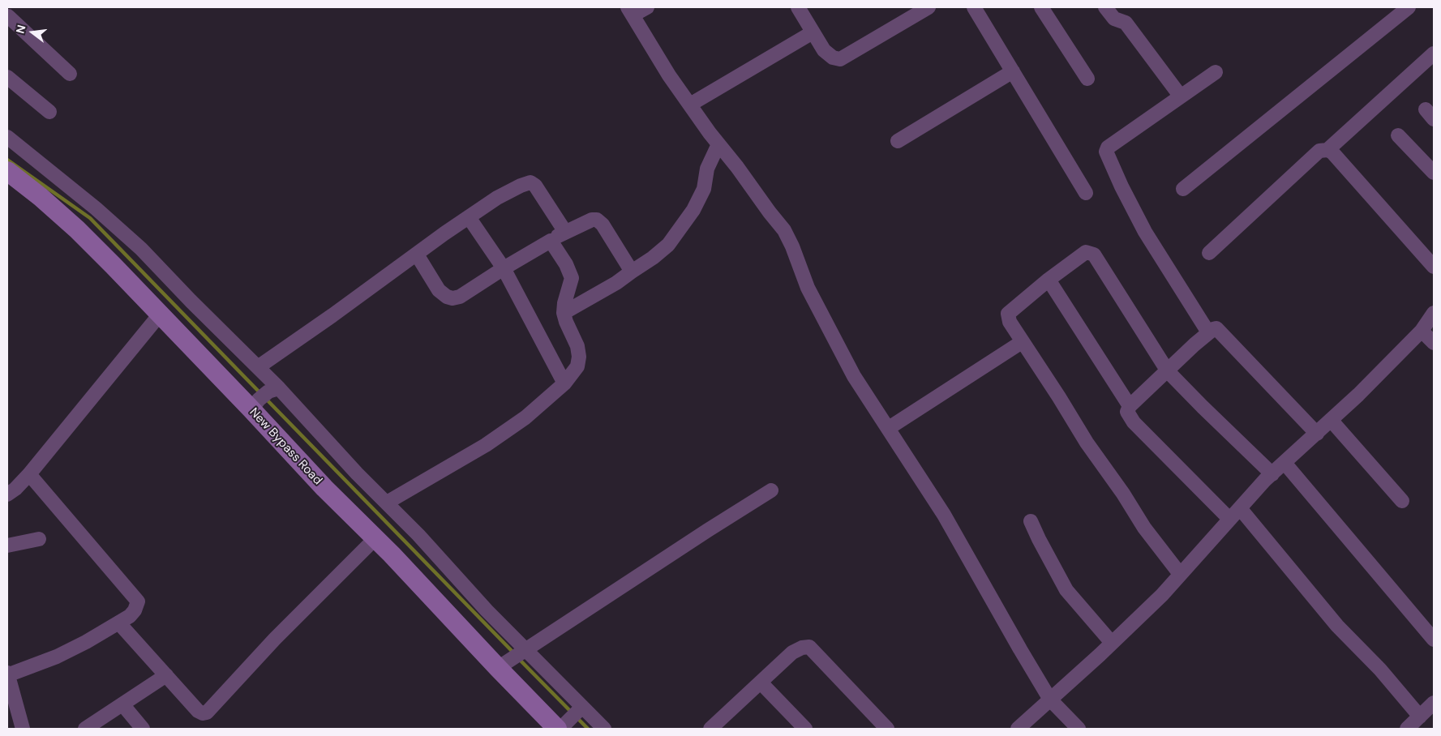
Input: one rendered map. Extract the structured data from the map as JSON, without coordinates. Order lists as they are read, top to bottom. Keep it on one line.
{"streets":{"main road":["New Bypass Road"]},"north":"left"}
